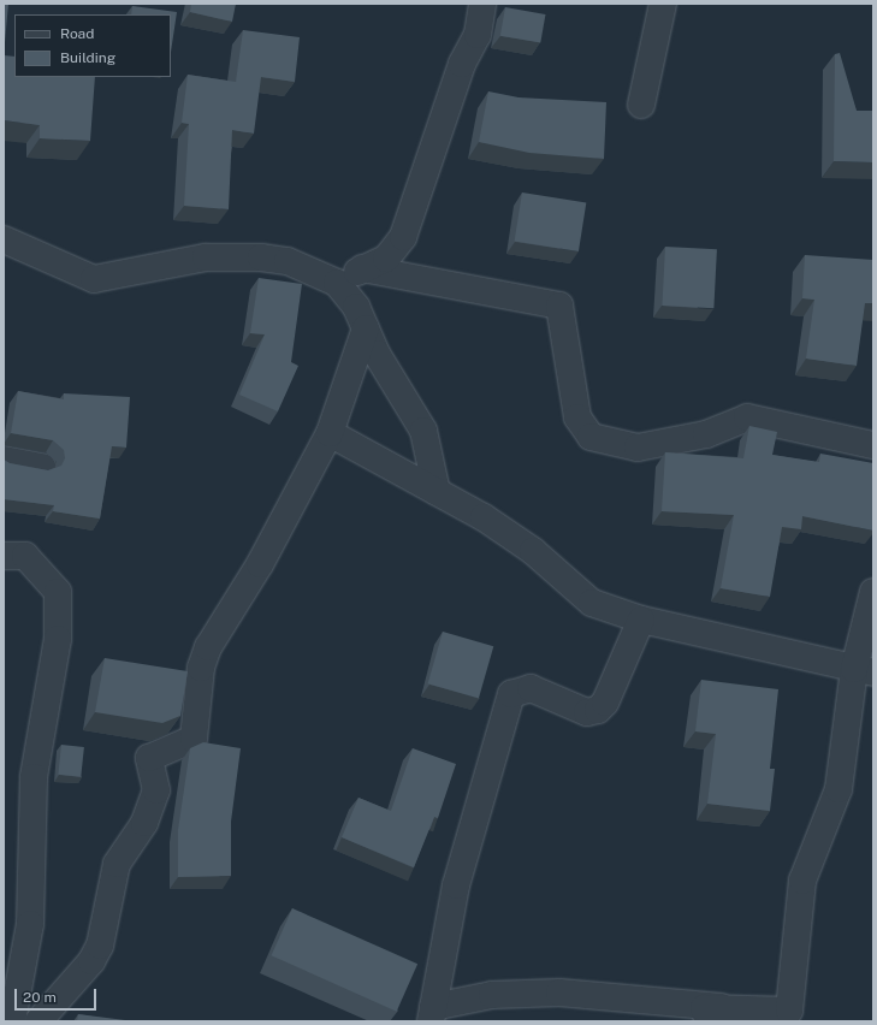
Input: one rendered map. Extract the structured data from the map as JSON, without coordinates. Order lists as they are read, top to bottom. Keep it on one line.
{"legend":["Road","Building"],"scale_bar":"20 m"}
